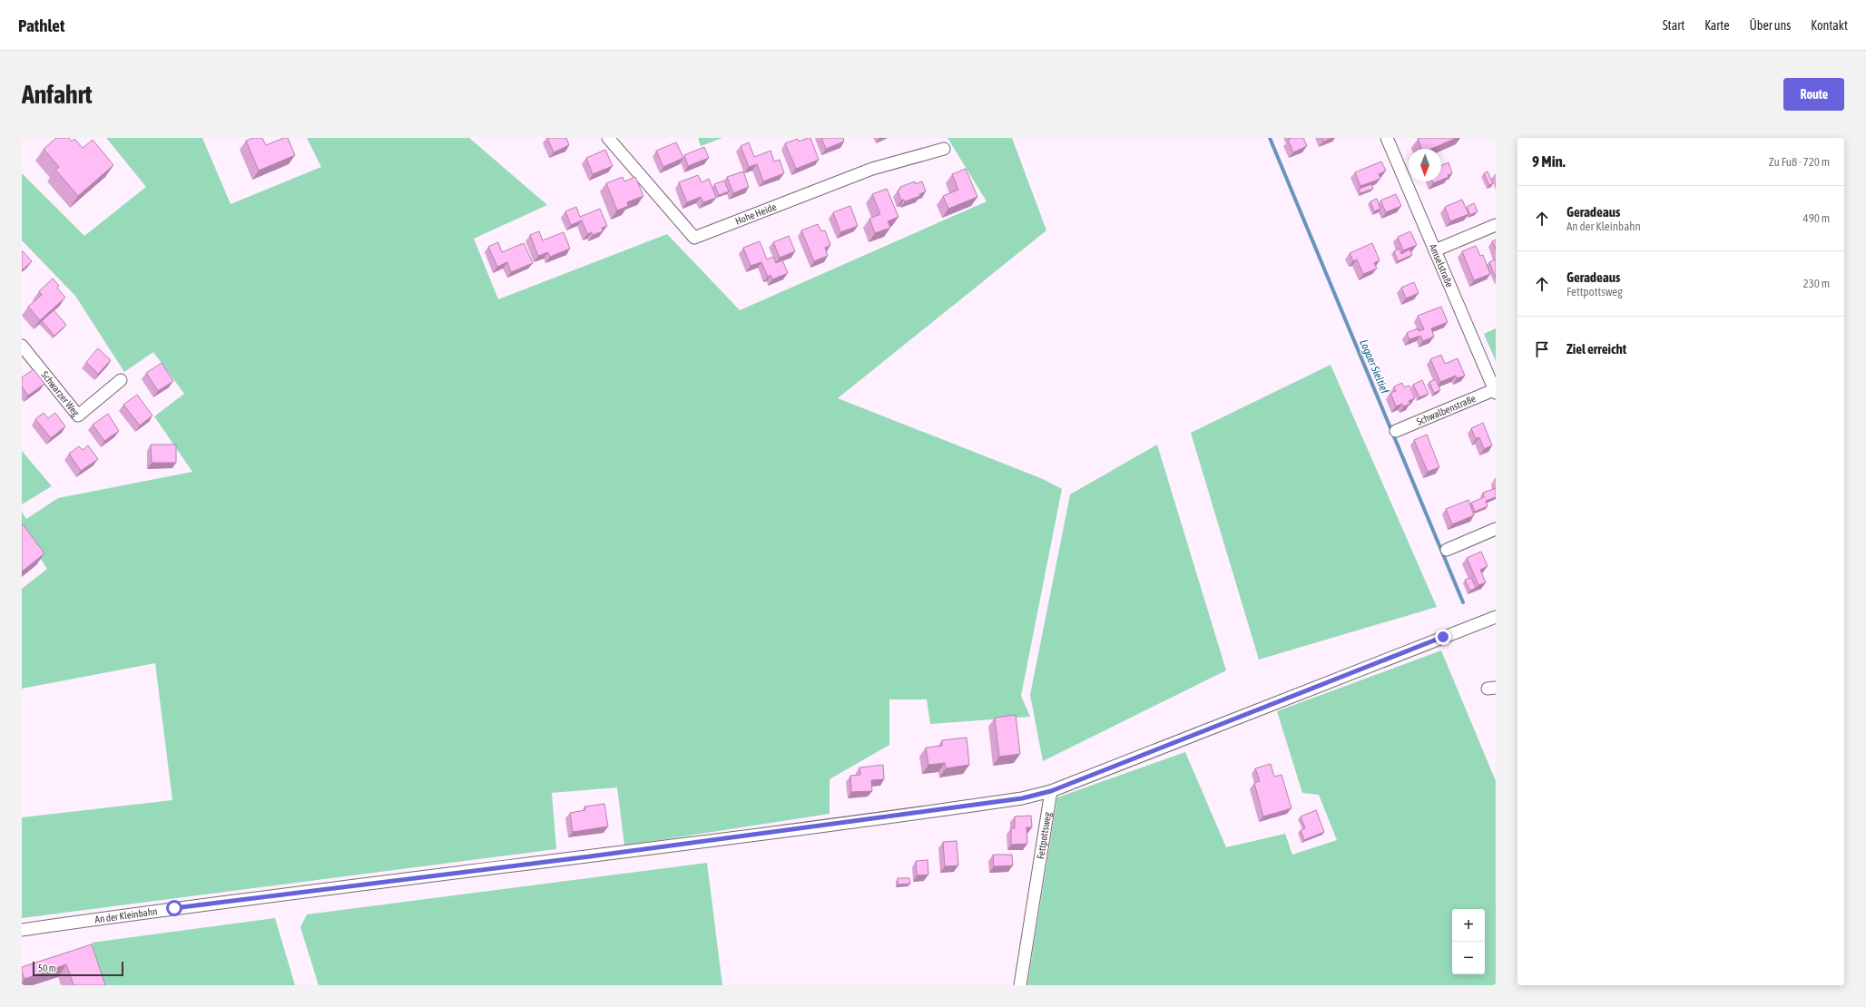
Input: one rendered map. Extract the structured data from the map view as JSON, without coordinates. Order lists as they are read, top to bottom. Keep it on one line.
{"streets":{"street":["Hohe Heide","Amselstraße","Schwarzer Weg","Schwalbenstraße","Fettpottsweg","An der Kleinbahn"]},"crossings":[["Amselstraße","Schwalbenstraße"],["Fettpottsweg","An der Kleinbahn"]],"water":["Logaer Sieltief"],"scale_bar":"50 m","north":"bottom","page":{"header":"Pathlet","nav":["Start","Karte","Über uns","Kontakt"],"buttons":"Route","title":"Anfahrt","heading":["9 Min.","Zu Fuß · 720 m"],"list":[["Geradeaus","An der Kleinbahn","490 m"],["Geradeaus","Fettpottsweg","230 m"],"Ziel erreicht"],"map_buttons":["+","−"],"scale":"50 m"}}
